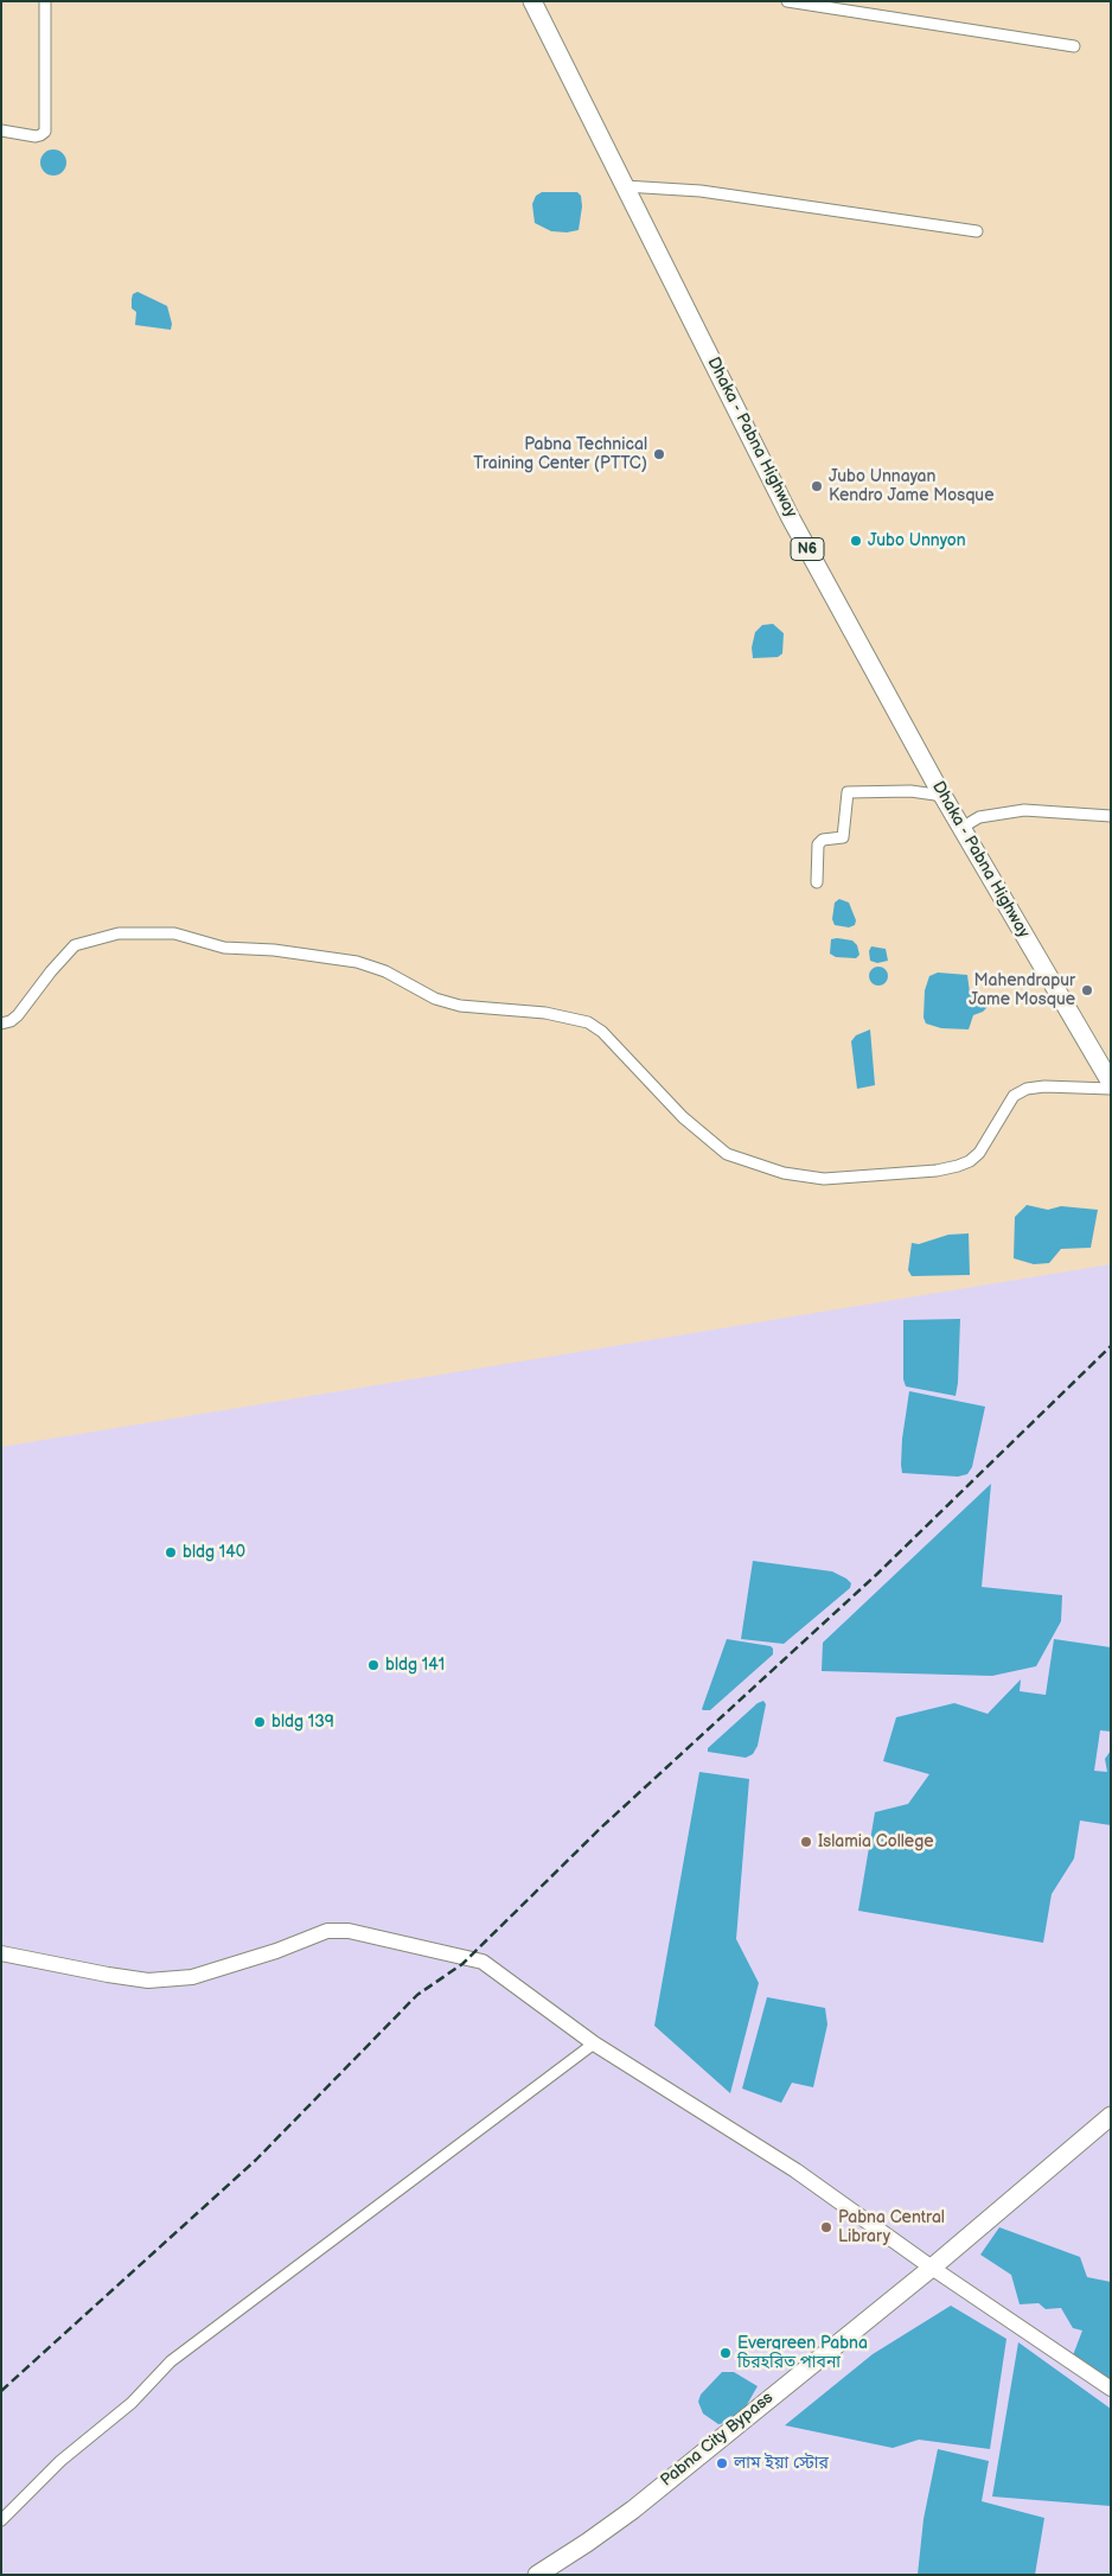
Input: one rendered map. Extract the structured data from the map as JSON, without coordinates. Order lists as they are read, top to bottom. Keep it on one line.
{"streets":{"highway":["Dhaka - Pabna Highway","N6","Pabna City Bypass"]},"places":["Pabna Technical Training Center (PTTC)","Jubo Unnayan Kendro Jame Mosque","Jubo Unnyon","Mahendrapur Jame Mosque","bldg 140","bldg 141","bldg 139","Islamia College","Pabna Central Library","Evergreen Pabna চিরহরিত পাবনা","লাম ইয়া স্টোর"]}
